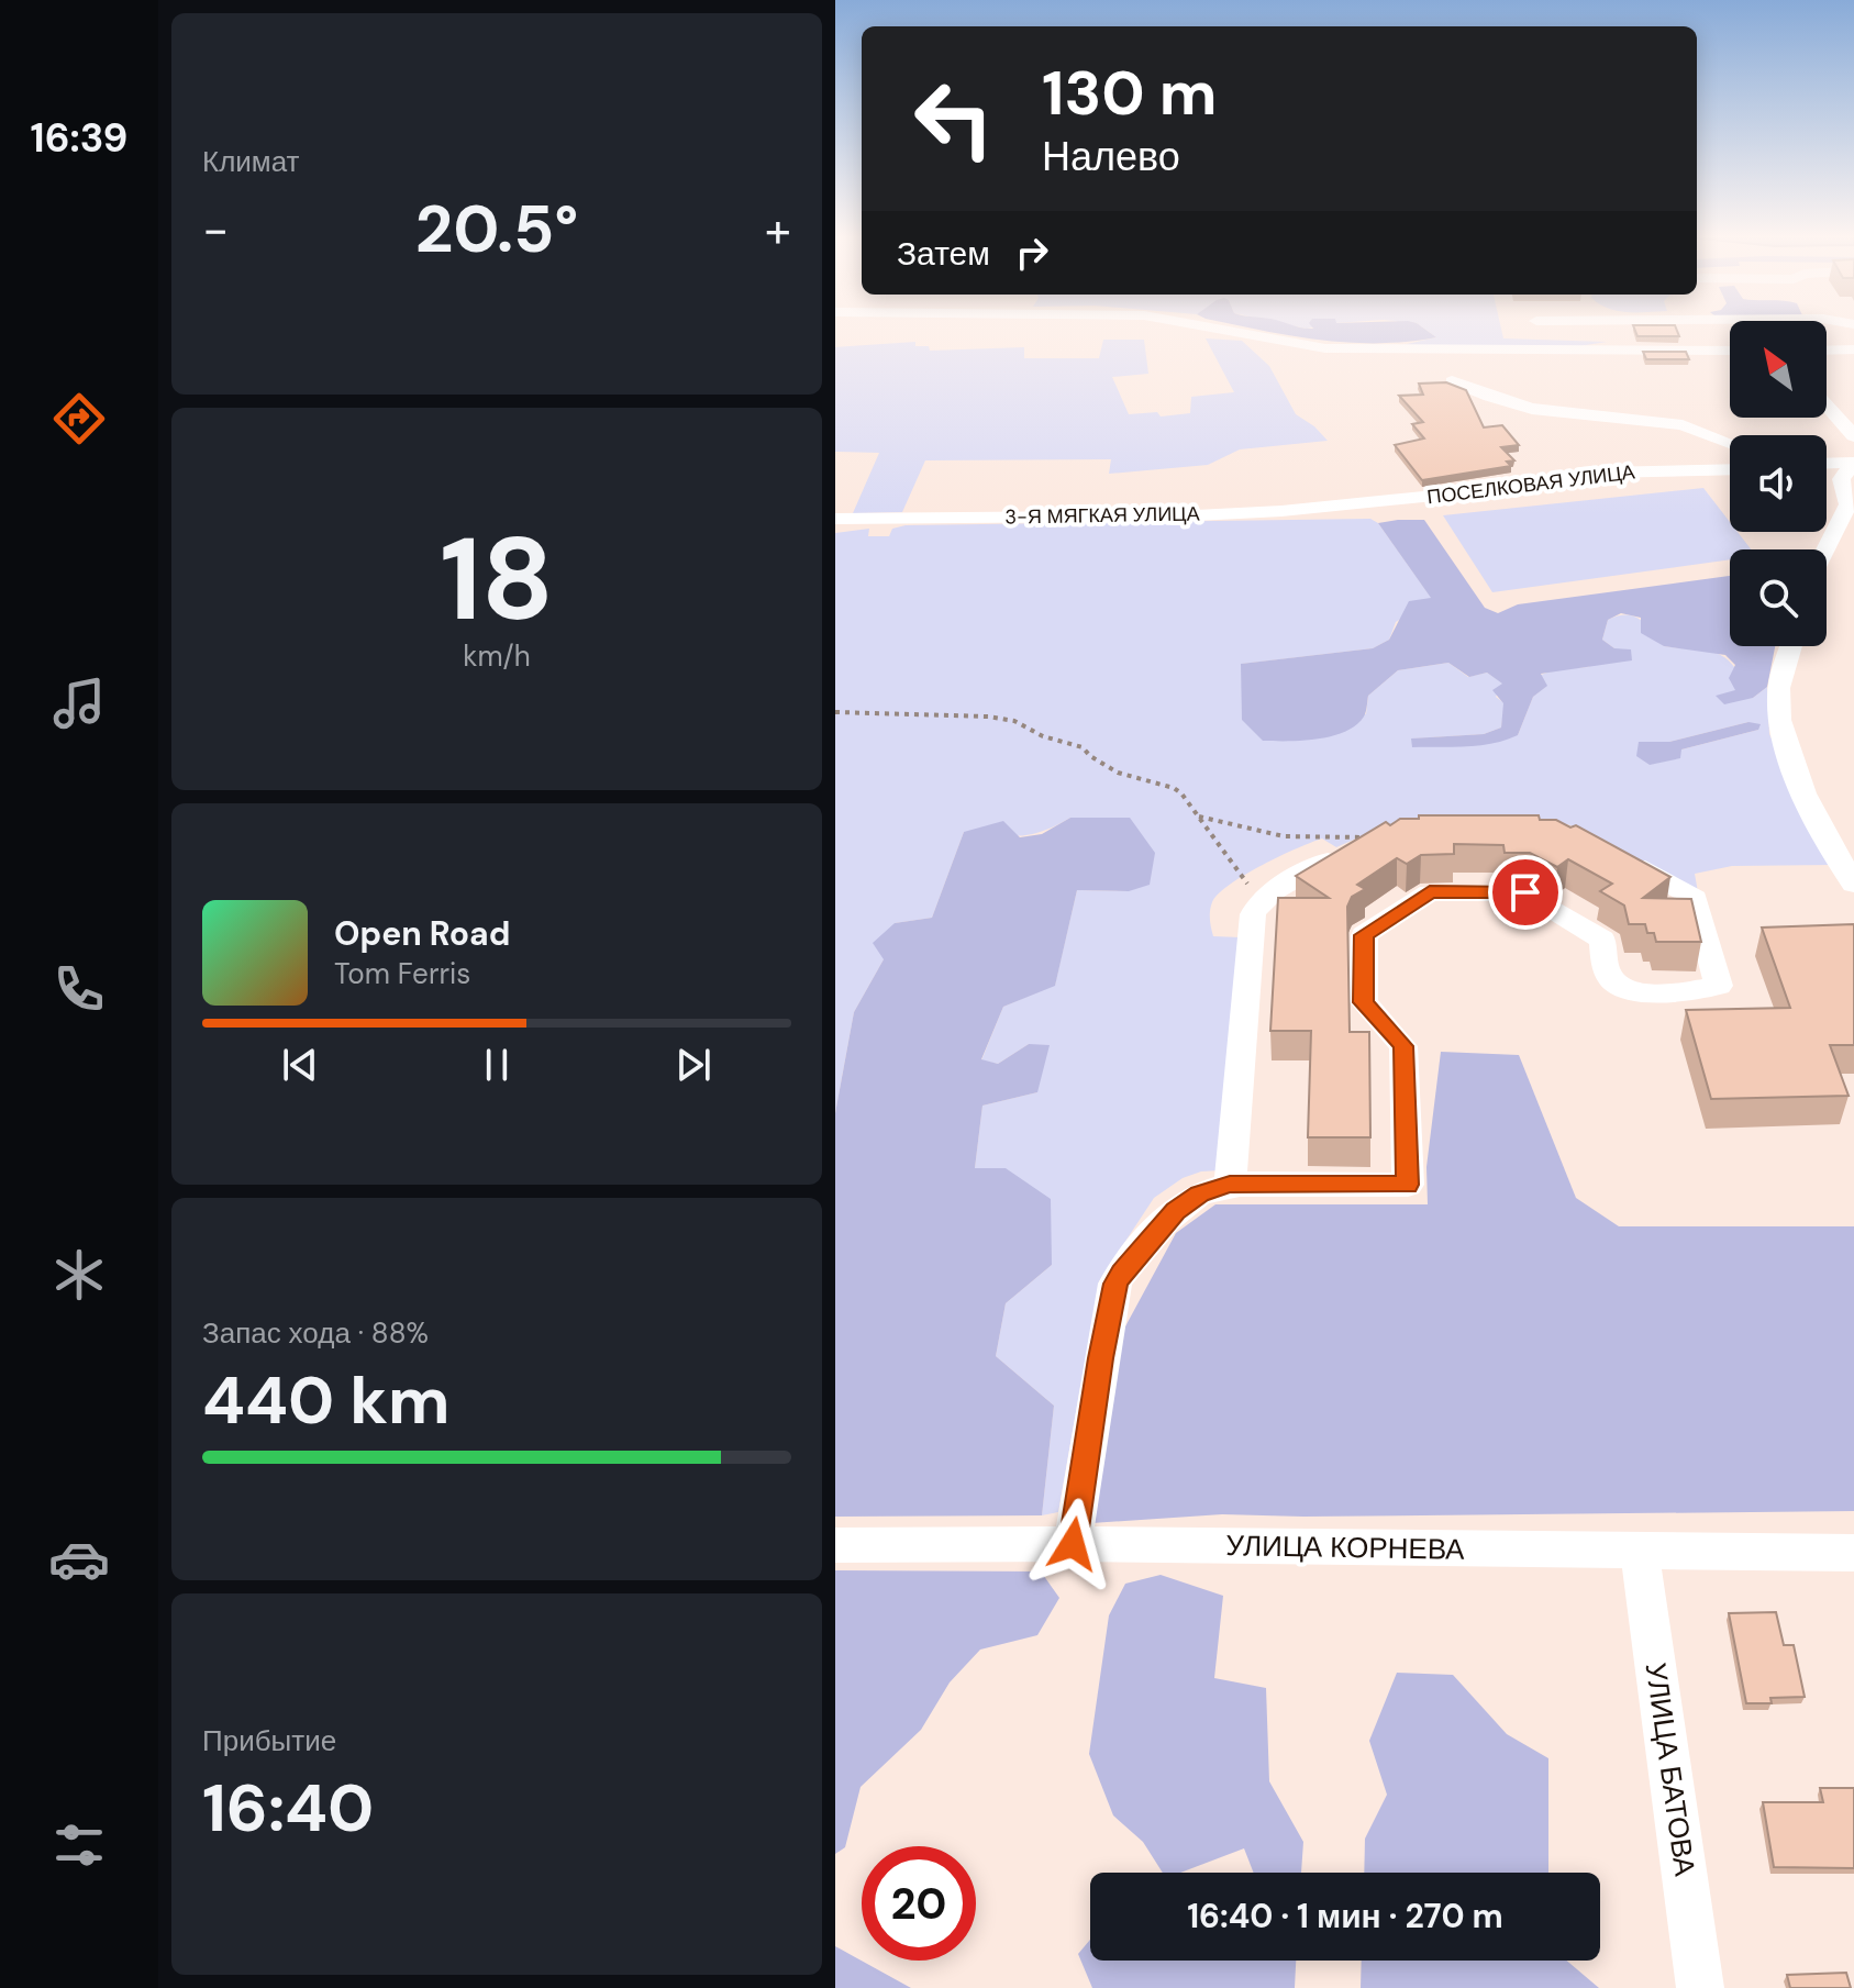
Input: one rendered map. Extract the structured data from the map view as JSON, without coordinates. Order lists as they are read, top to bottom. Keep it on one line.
{"streets":{"street":["ПОСЕЛКОВАЯ УЛИЦА","3-Я МЯГКАЯ УЛИЦА","УЛИЦА КОРНЕВА","УЛИЦА БАТОВА"]},"crossings":[["ПОСЕЛКОВАЯ УЛИЦА","3-Я МЯГКАЯ УЛИЦА"],["УЛИЦА КОРНЕВА","УЛИЦА БАТОВА"]],"north":"top left","page":{"tabs":"16:39","tile":["Климат",["18","km/h"],["Запас хода · 88%","440 km"],["Прибытие","16:40"]],"turn":["130 m","Налево"],"heat":["−","20.5°","+"],"then":"Затем","song":["Open Road","Tom Ferris"],"limit":"20","trip":"16:40 · 1 мин · 270 m"}}
